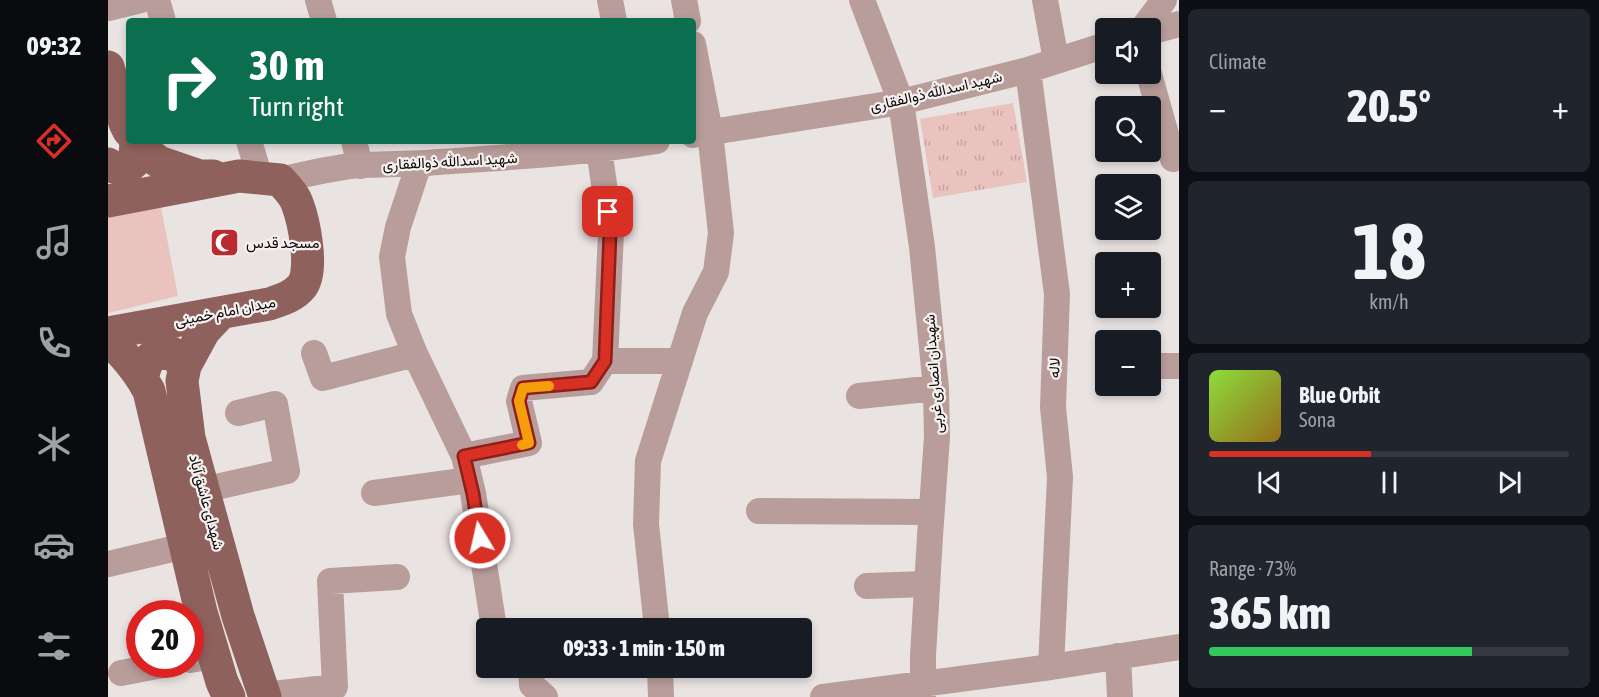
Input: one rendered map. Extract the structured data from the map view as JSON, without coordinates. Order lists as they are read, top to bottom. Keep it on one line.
{"streets":{"main road":["میدان امام خمینی","شهدای عاشق آباد"],"street":["شهید اسدالله ذوالفقاری","لاله","شهیدان انصاری غربی"]},"crossings":[["شهید اسدالله ذوالفقاری","میدان امام خمینی"],["شهید اسدالله ذوالفقاری","لاله"],["شهید اسدالله ذوالفقاری","شهیدان انصاری غربی"],["میدان امام خمینی","شهدای عاشق آباد"]],"places":{"mosque":["مسجد قدس"]},"page":{"tabs":"09:32","tile":["Climate",["18","km/h"],["Range · 73%","365 km"]],"map_buttons":["+","−"],"turn":["30 m","Turn right"],"heat":["−","20.5°","+"],"song":["Blue Orbit","Sona"],"limit":"20","trip":"09:33 · 1 min · 150 m"}}
